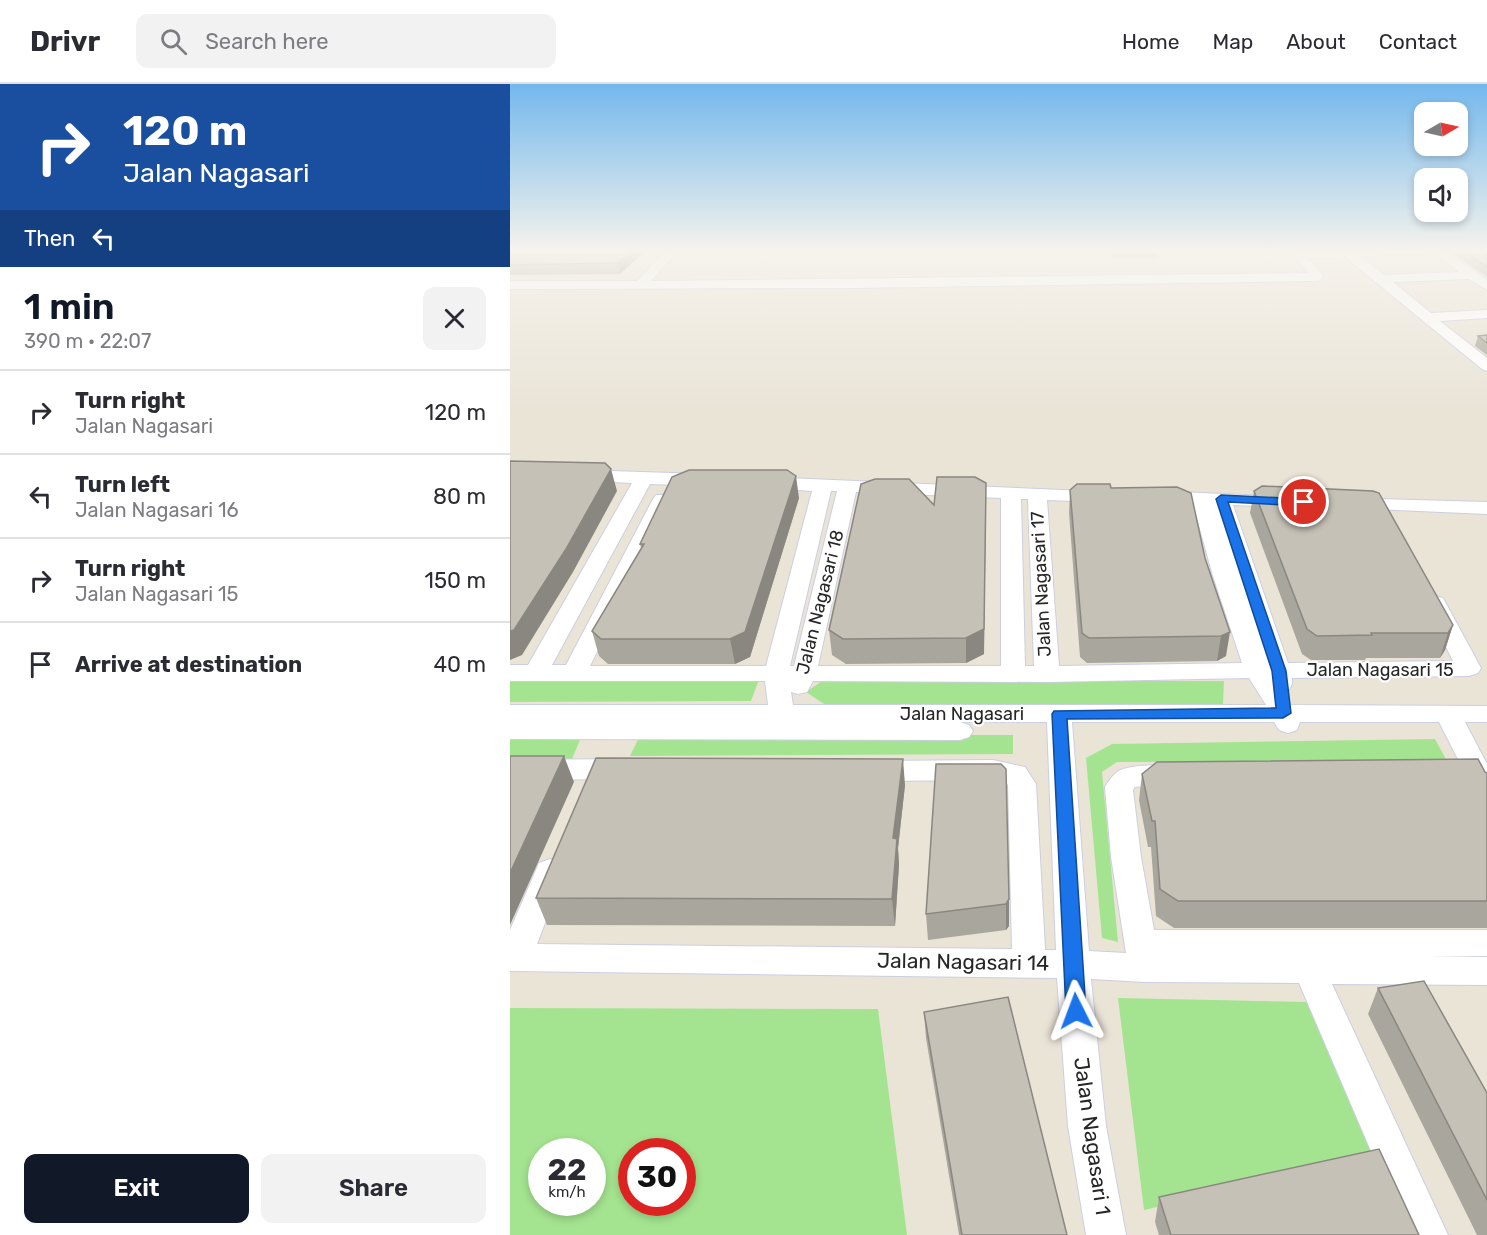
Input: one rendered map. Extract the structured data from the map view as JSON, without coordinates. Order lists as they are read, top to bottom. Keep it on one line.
{"streets":{"street":["Jalan Nagasari 17","Jalan Nagasari 18","Jalan Nagasari 15","Jalan Nagasari","Jalan Nagasari 14","Jalan Nagasari 1"]},"crossings":[["Jalan Nagasari 18","Jalan Nagasari"],["Jalan Nagasari","Jalan Nagasari 1"],["Jalan Nagasari 14","Jalan Nagasari 1"]],"north":"right","page":{"header":"Drivr","search":"Search here","nav":["Home","Map","About","Contact"],"turn":["120 m","Jalan Nagasari"],"then":"Then","heading":["1 min","390 m · 22:07"],"list":[{"name":"Turn right","note":"Jalan Nagasari","value":"120 m"},{"name":"Turn left","note":"Jalan Nagasari 16","value":"80 m"},{"name":"Turn right","note":"Jalan Nagasari 15","value":"150 m"},{"name":"Arrive at destination","value":"40 m"}],"speed":"22 km/h","limit":"30","buttons":["Exit","Share"]}}
